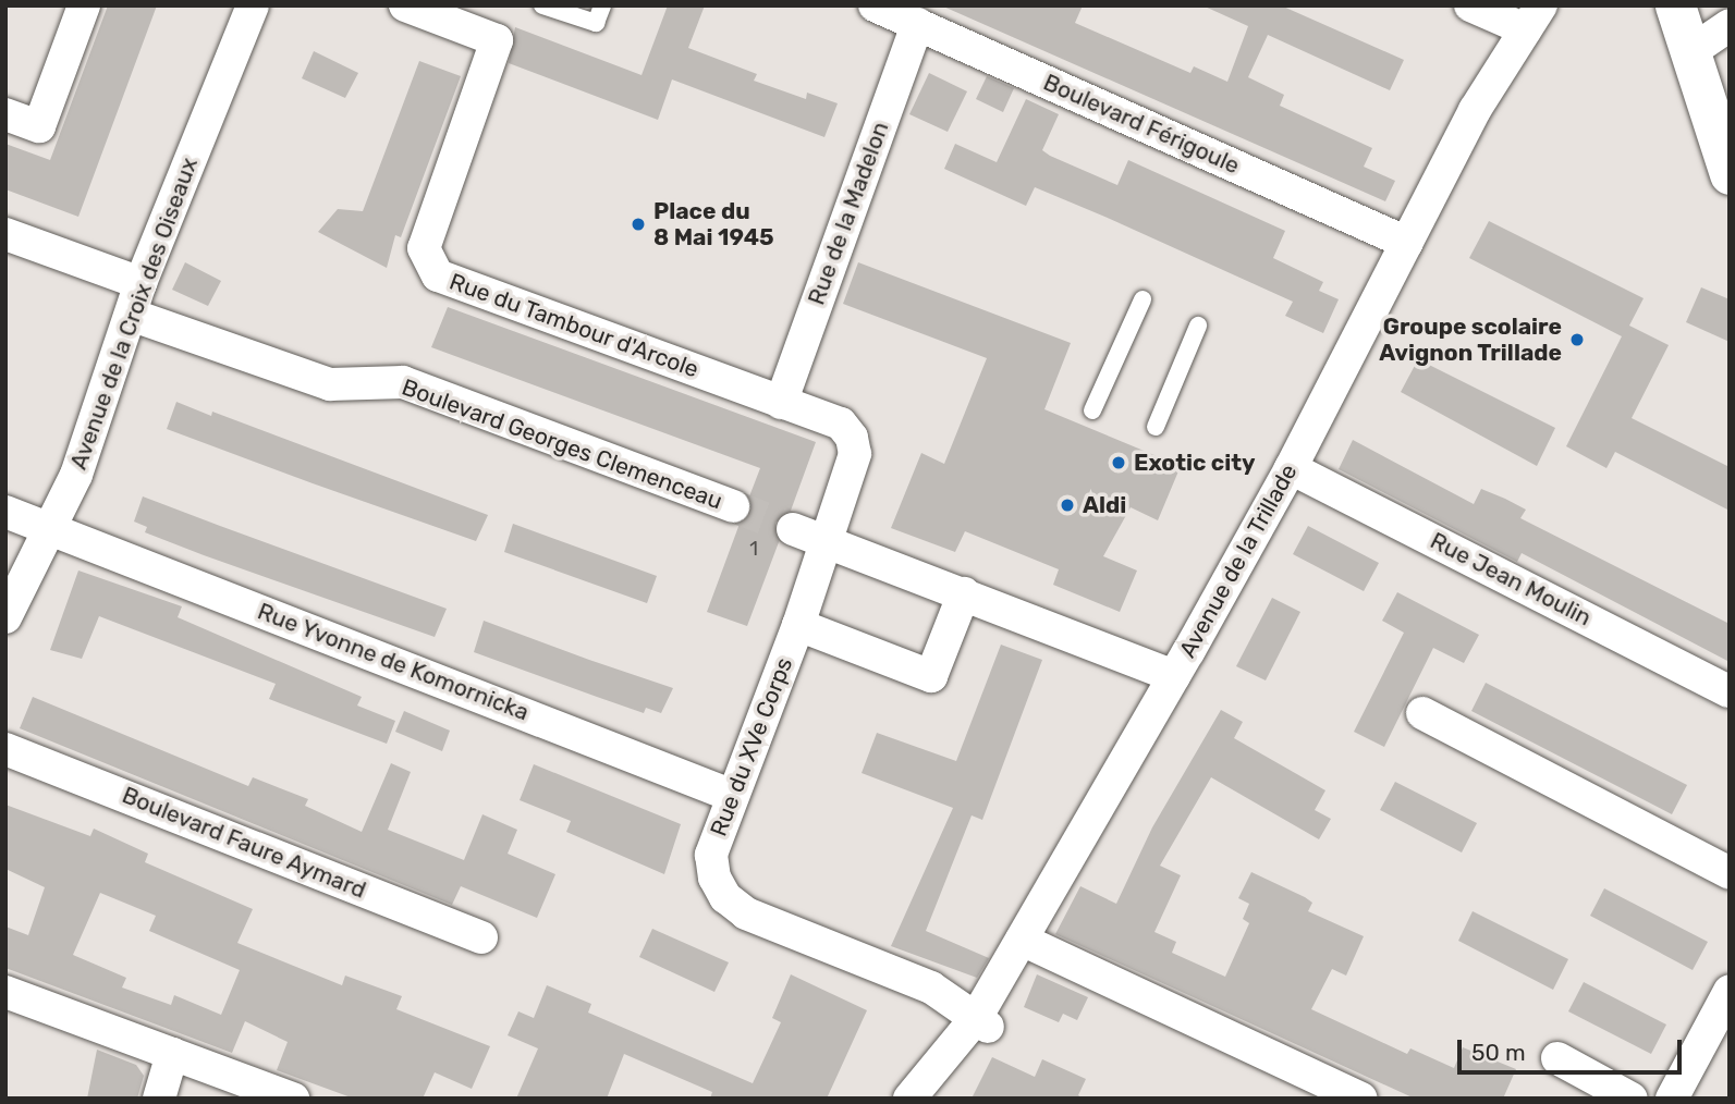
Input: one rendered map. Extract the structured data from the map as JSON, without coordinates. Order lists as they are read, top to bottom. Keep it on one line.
{"streets":{"street":["Boulevard Férigoule","Rue de la Madelon","Avenue de la Croix des Oiseaux","Rue du Tambour d'Arcole","Boulevard Georges Clemenceau","Avenue de la Trillade","Rue Jean Moulin","Rue Yvonne de Komornicka","Rue du XVe Corps","Boulevard Faure Aymard"]},"crossings":[["Boulevard Férigoule","Rue de la Madelon"],["Boulevard Férigoule","Avenue de la Trillade"],["Rue de la Madelon","Rue du Tambour d'Arcole"],["Rue de la Madelon","Rue du XVe Corps"],["Avenue de la Croix des Oiseaux","Boulevard Georges Clemenceau"],["Avenue de la Croix des Oiseaux","Rue Yvonne de Komornicka"],["Rue du Tambour d'Arcole","Rue du XVe Corps"],["Avenue de la Trillade","Rue Jean Moulin"],["Avenue de la Trillade","Rue du XVe Corps"],["Rue Yvonne de Komornicka","Rue du XVe Corps"]],"places":["Place du 8 Mai 1945","Groupe scolaire Avignon Trillade","Exotic city","Aldi"],"house_numbers":["1"],"scale_bar":"50 m"}
